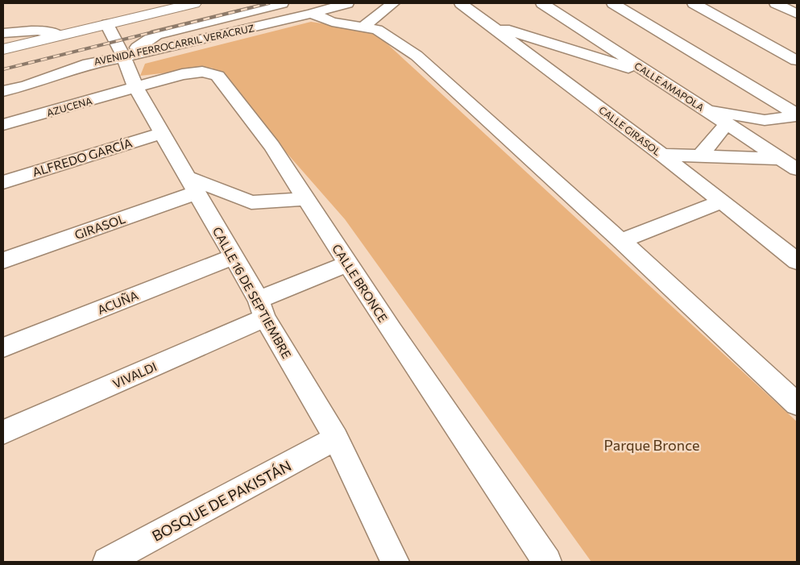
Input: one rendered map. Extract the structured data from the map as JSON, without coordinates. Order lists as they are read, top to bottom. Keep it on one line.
{"streets":{"street":["AVENIDA FERROCARRIL VERACRUZ","CALLE AMAPOLA","AZUCENA","CALLE GIRASOL","ALFREDO GARCÍA","GIRASOL","CALLE BRONCE","CALLE 16 DE SEPTIEMBRE","ACUÑA","VIVALDI","BOSQUE DE PAKISTÁN"]},"crossings":[["AVENIDA FERROCARRIL VERACRUZ","CALLE 16 DE SEPTIEMBRE"],["AZUCENA","CALLE BRONCE"],["AZUCENA","CALLE 16 DE SEPTIEMBRE"],["ALFREDO GARCÍA","CALLE 16 DE SEPTIEMBRE"],["GIRASOL","CALLE 16 DE SEPTIEMBRE"],["CALLE BRONCE","CALLE 16 DE SEPTIEMBRE"],["CALLE BRONCE","VIVALDI"],["CALLE 16 DE SEPTIEMBRE","ACUÑA"],["CALLE 16 DE SEPTIEMBRE","VIVALDI"],["CALLE 16 DE SEPTIEMBRE","BOSQUE DE PAKISTÁN"]],"parks":["Parque Bronce"]}
